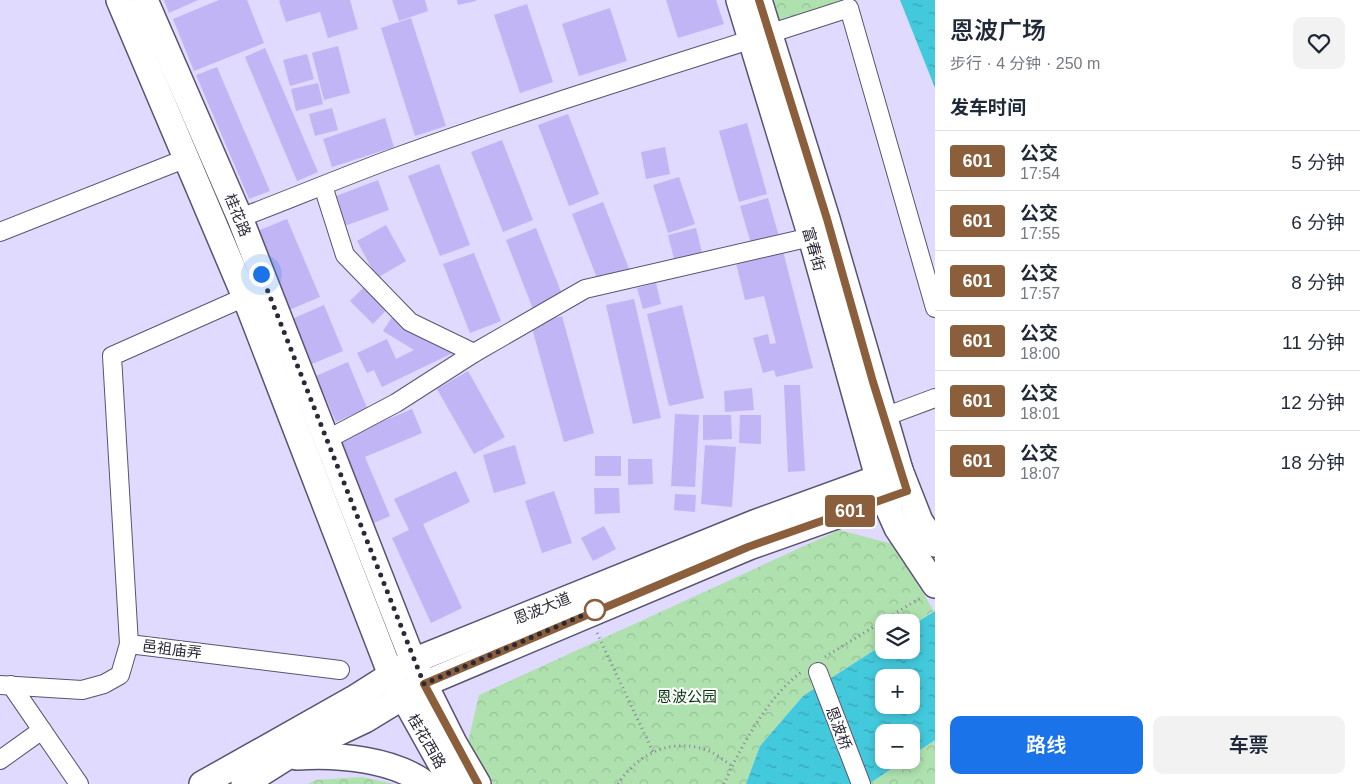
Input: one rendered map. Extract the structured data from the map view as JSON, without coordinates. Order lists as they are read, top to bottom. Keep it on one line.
{"streets":{"main road":["桂花路","富春街","恩波大道","桂花西路"],"street":["邑祖庙弄","恩波桥"]},"crossings":[["桂花路","恩波大道"],["桂花路","桂花西路"],["富春街","恩波大道"],["恩波大道","桂花西路"]],"parks":["恩波公园"],"lines":["bus line 601"],"page":{"on_map":"601","heading":[["恩波广场","步行 · 4 分钟 · 250 m"],"发车时间"],"list":[{"mark":"601","name":"公交","note":"17:54","value":"5 分钟"},{"mark":"601","name":"公交","note":"17:55","value":"6 分钟"},{"mark":"601","name":"公交","note":"17:57","value":"8 分钟"},{"mark":"601","name":"公交","note":"18:00","value":"11 分钟"},{"mark":"601","name":"公交","note":"18:01","value":"12 分钟"},{"mark":"601","name":"公交","note":"18:07","value":"18 分钟"}],"map_buttons":["+","−"],"buttons":["路线","车票"]}}
